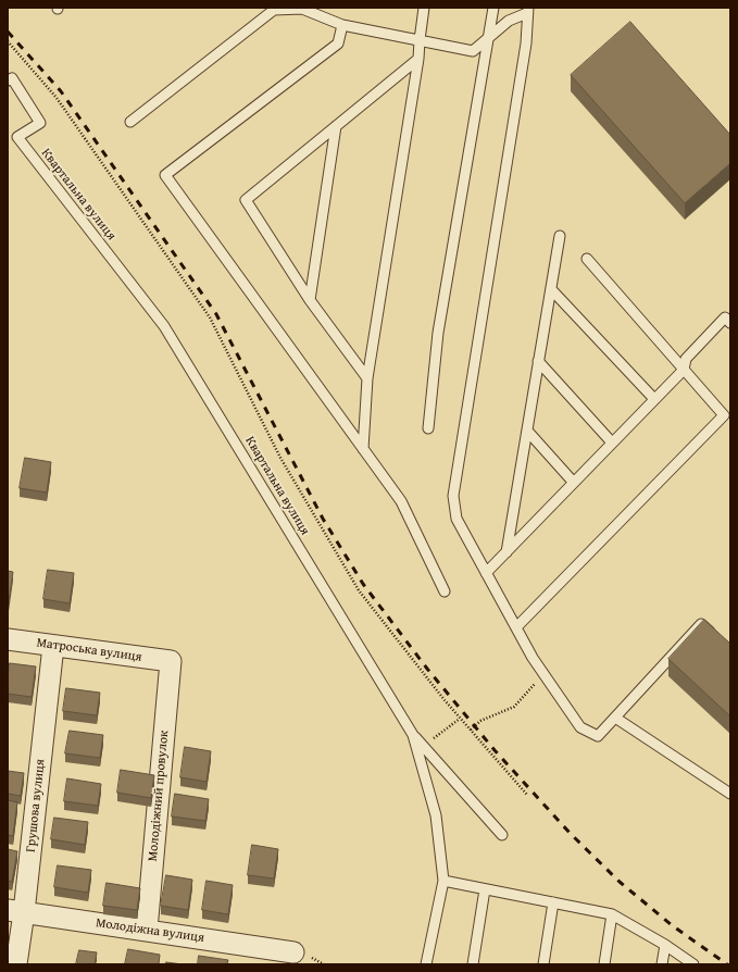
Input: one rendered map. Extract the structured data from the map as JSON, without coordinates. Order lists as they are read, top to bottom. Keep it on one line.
{"streets":{"street":["Матроська вулиця","Молодіжний провулок","Грушова вулиця","Молодіжна вулиця"],"lane":["Квартальна вулиця"]},"crossings":[["Матроська вулиця","Молодіжний провулок"],["Матроська вулиця","Грушова вулиця"],["Молодіжний провулок","Молодіжна вулиця"],["Грушова вулиця","Молодіжна вулиця"]]}
